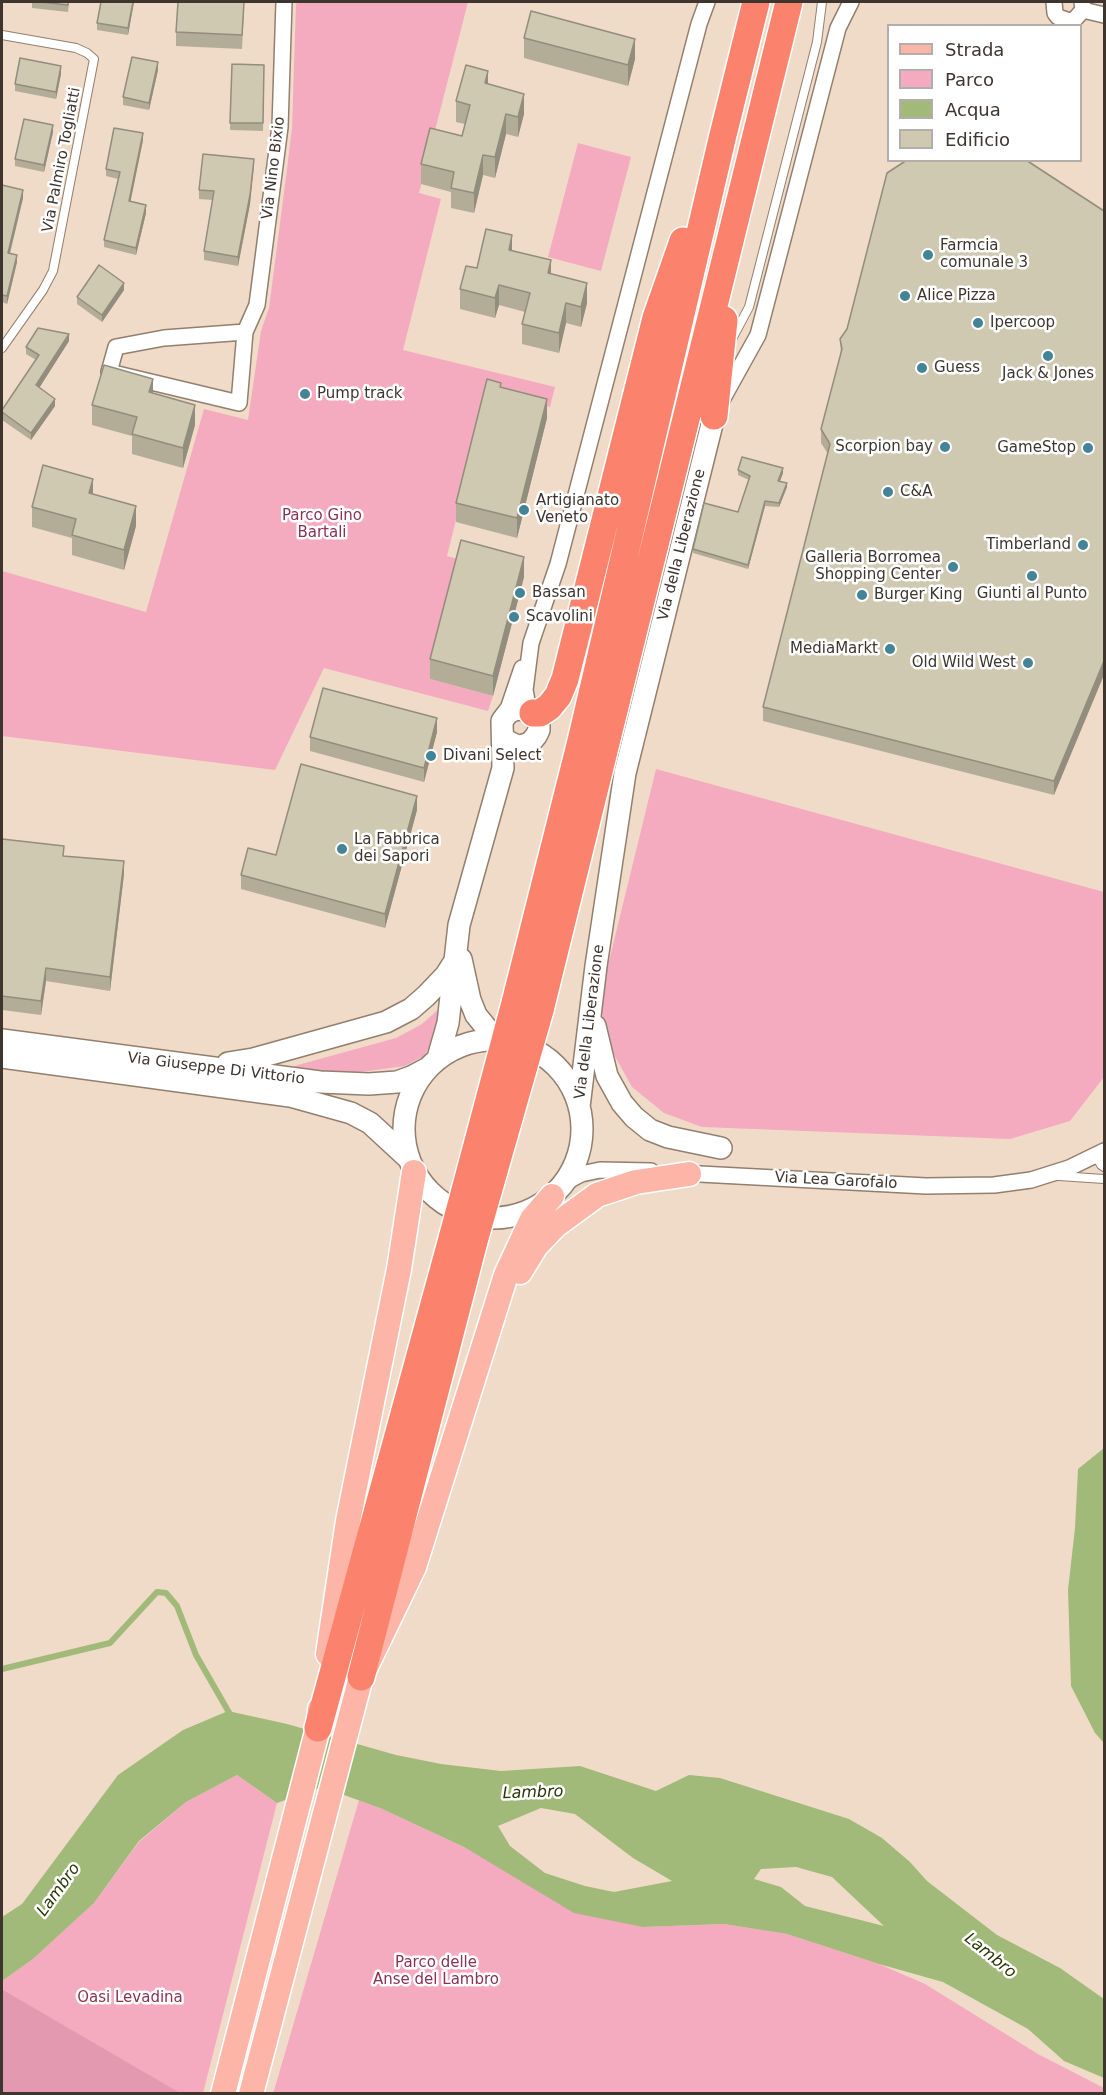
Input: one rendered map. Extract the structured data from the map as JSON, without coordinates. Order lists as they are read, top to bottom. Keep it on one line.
{"streets":{"main road":["Via della Liberazione","Via Giuseppe Di Vittorio"],"street":["Via Nino Bixio","Via Lea Garofalo"],"lane":["Via Palmiro Togliatti"]},"crossings":[["Via della Liberazione","Via Giuseppe Di Vittorio"],["Via della Liberazione","Via Lea Garofalo"],["Via Giuseppe Di Vittorio","Via Lea Garofalo"]],"water":["Lambro"],"parks":["Parco Gino Bartali","Parco delle Anse del Lambro","Oasi Levadina"],"places":["Farmcia comunale 3","Alice Pizza","Ipercoop","Jack & Jones","Guess","Pump track","Scorpion bay","GameStop","C&A","Artigianato Veneto","Timberland","Galleria Borromea Shopping Center","Giunti al Punto","Bassan","Burger King","Scavolini","MediaMarkt","Old Wild West","Divani Select","La Fabbrica dei Sapori"],"legend":["Strada","Parco","Acqua","Edificio"]}
